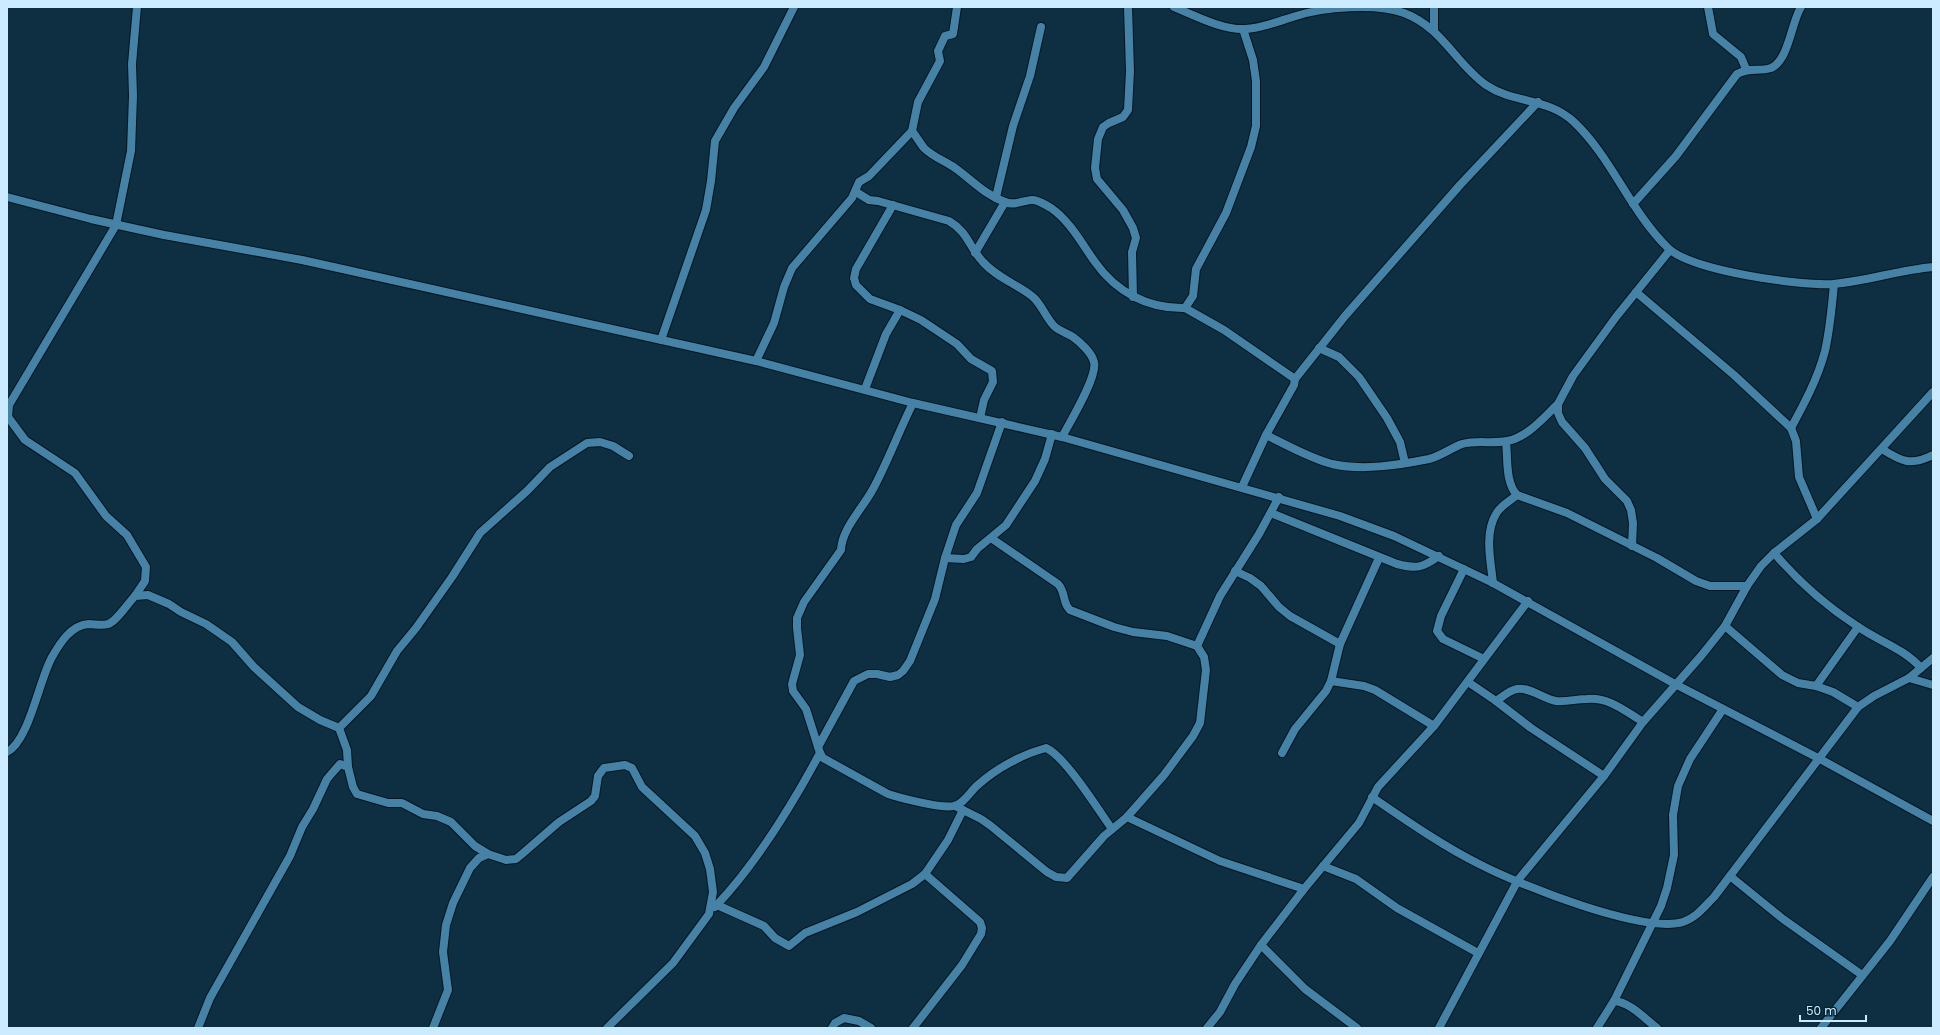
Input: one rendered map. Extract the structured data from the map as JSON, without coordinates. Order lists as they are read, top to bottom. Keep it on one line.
{"scale_bar":"50 m"}
